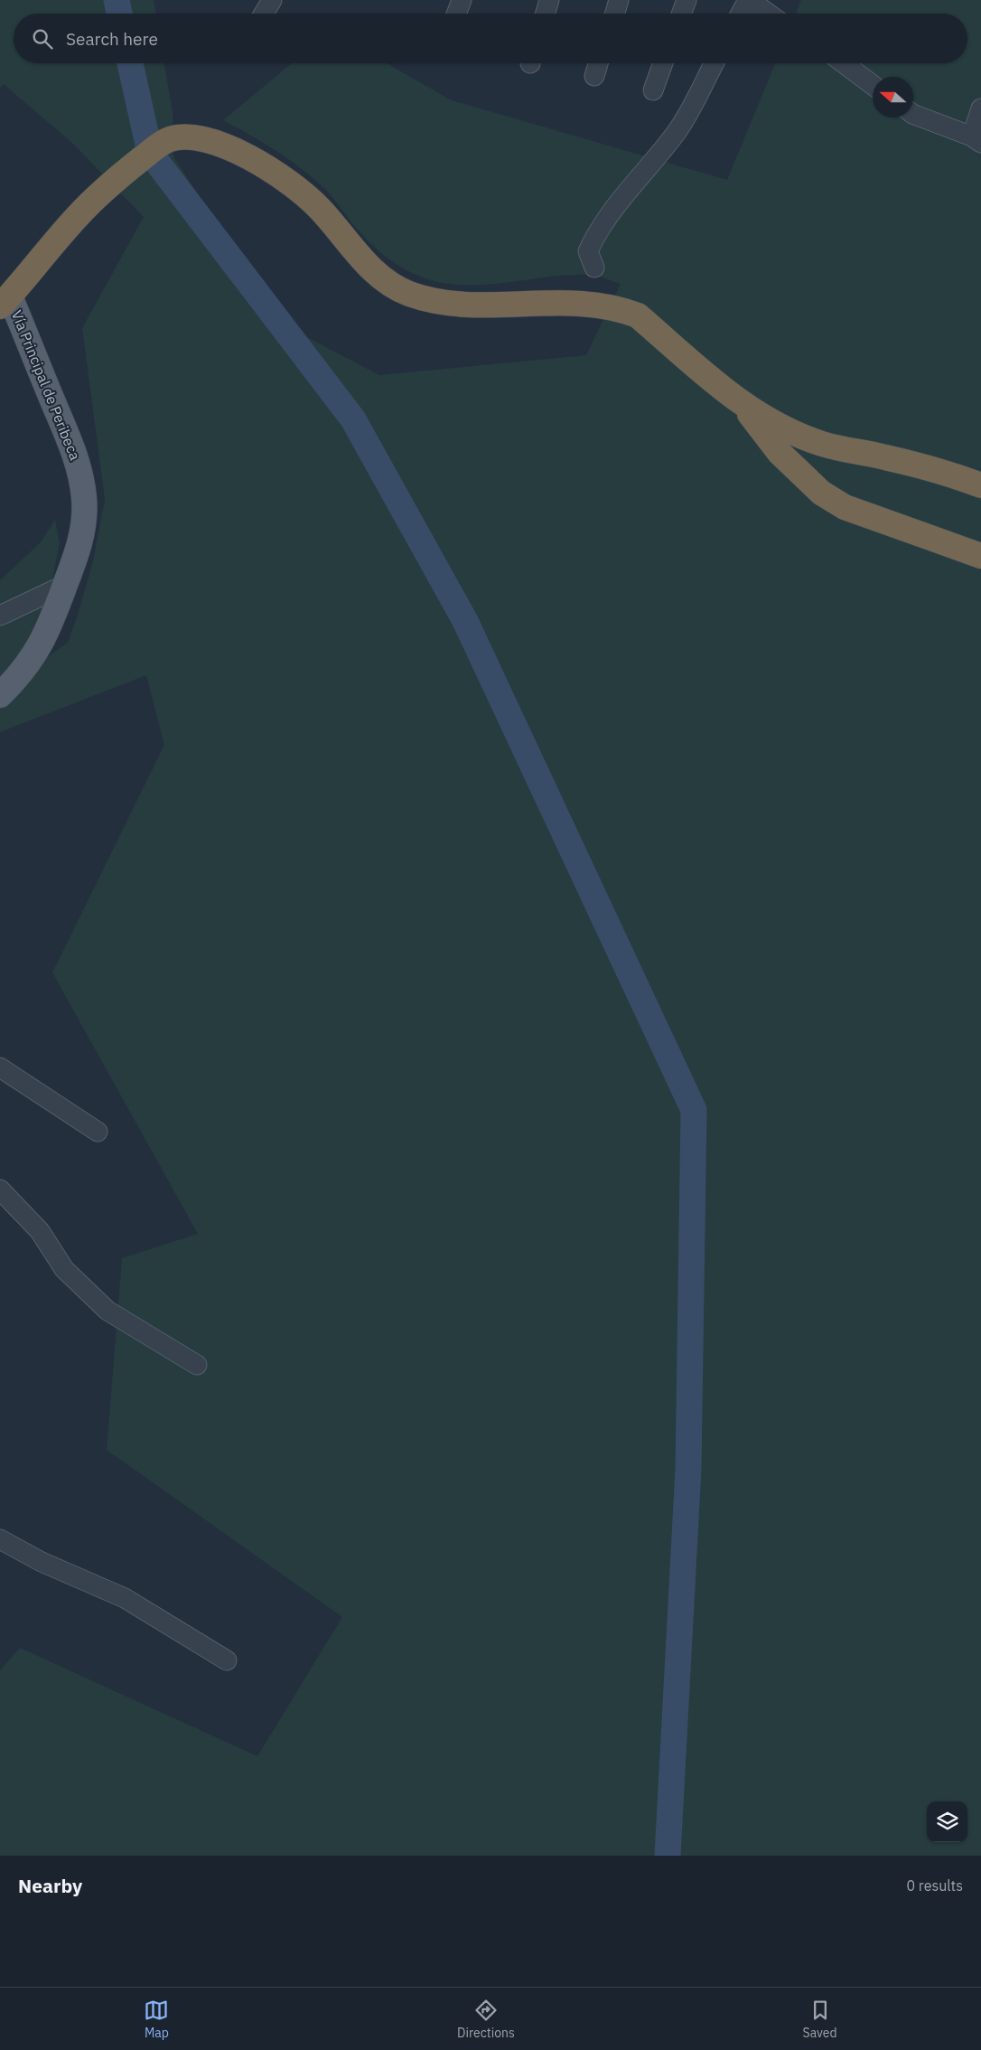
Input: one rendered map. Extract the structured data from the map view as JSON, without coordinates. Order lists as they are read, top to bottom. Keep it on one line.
{"streets":{"main road":["Vía Principal de Peribeca"]},"north":"left","page":{"search":"Search here","heading":["Nearby","0 results"],"nav":["Map","Directions","Saved"]}}
